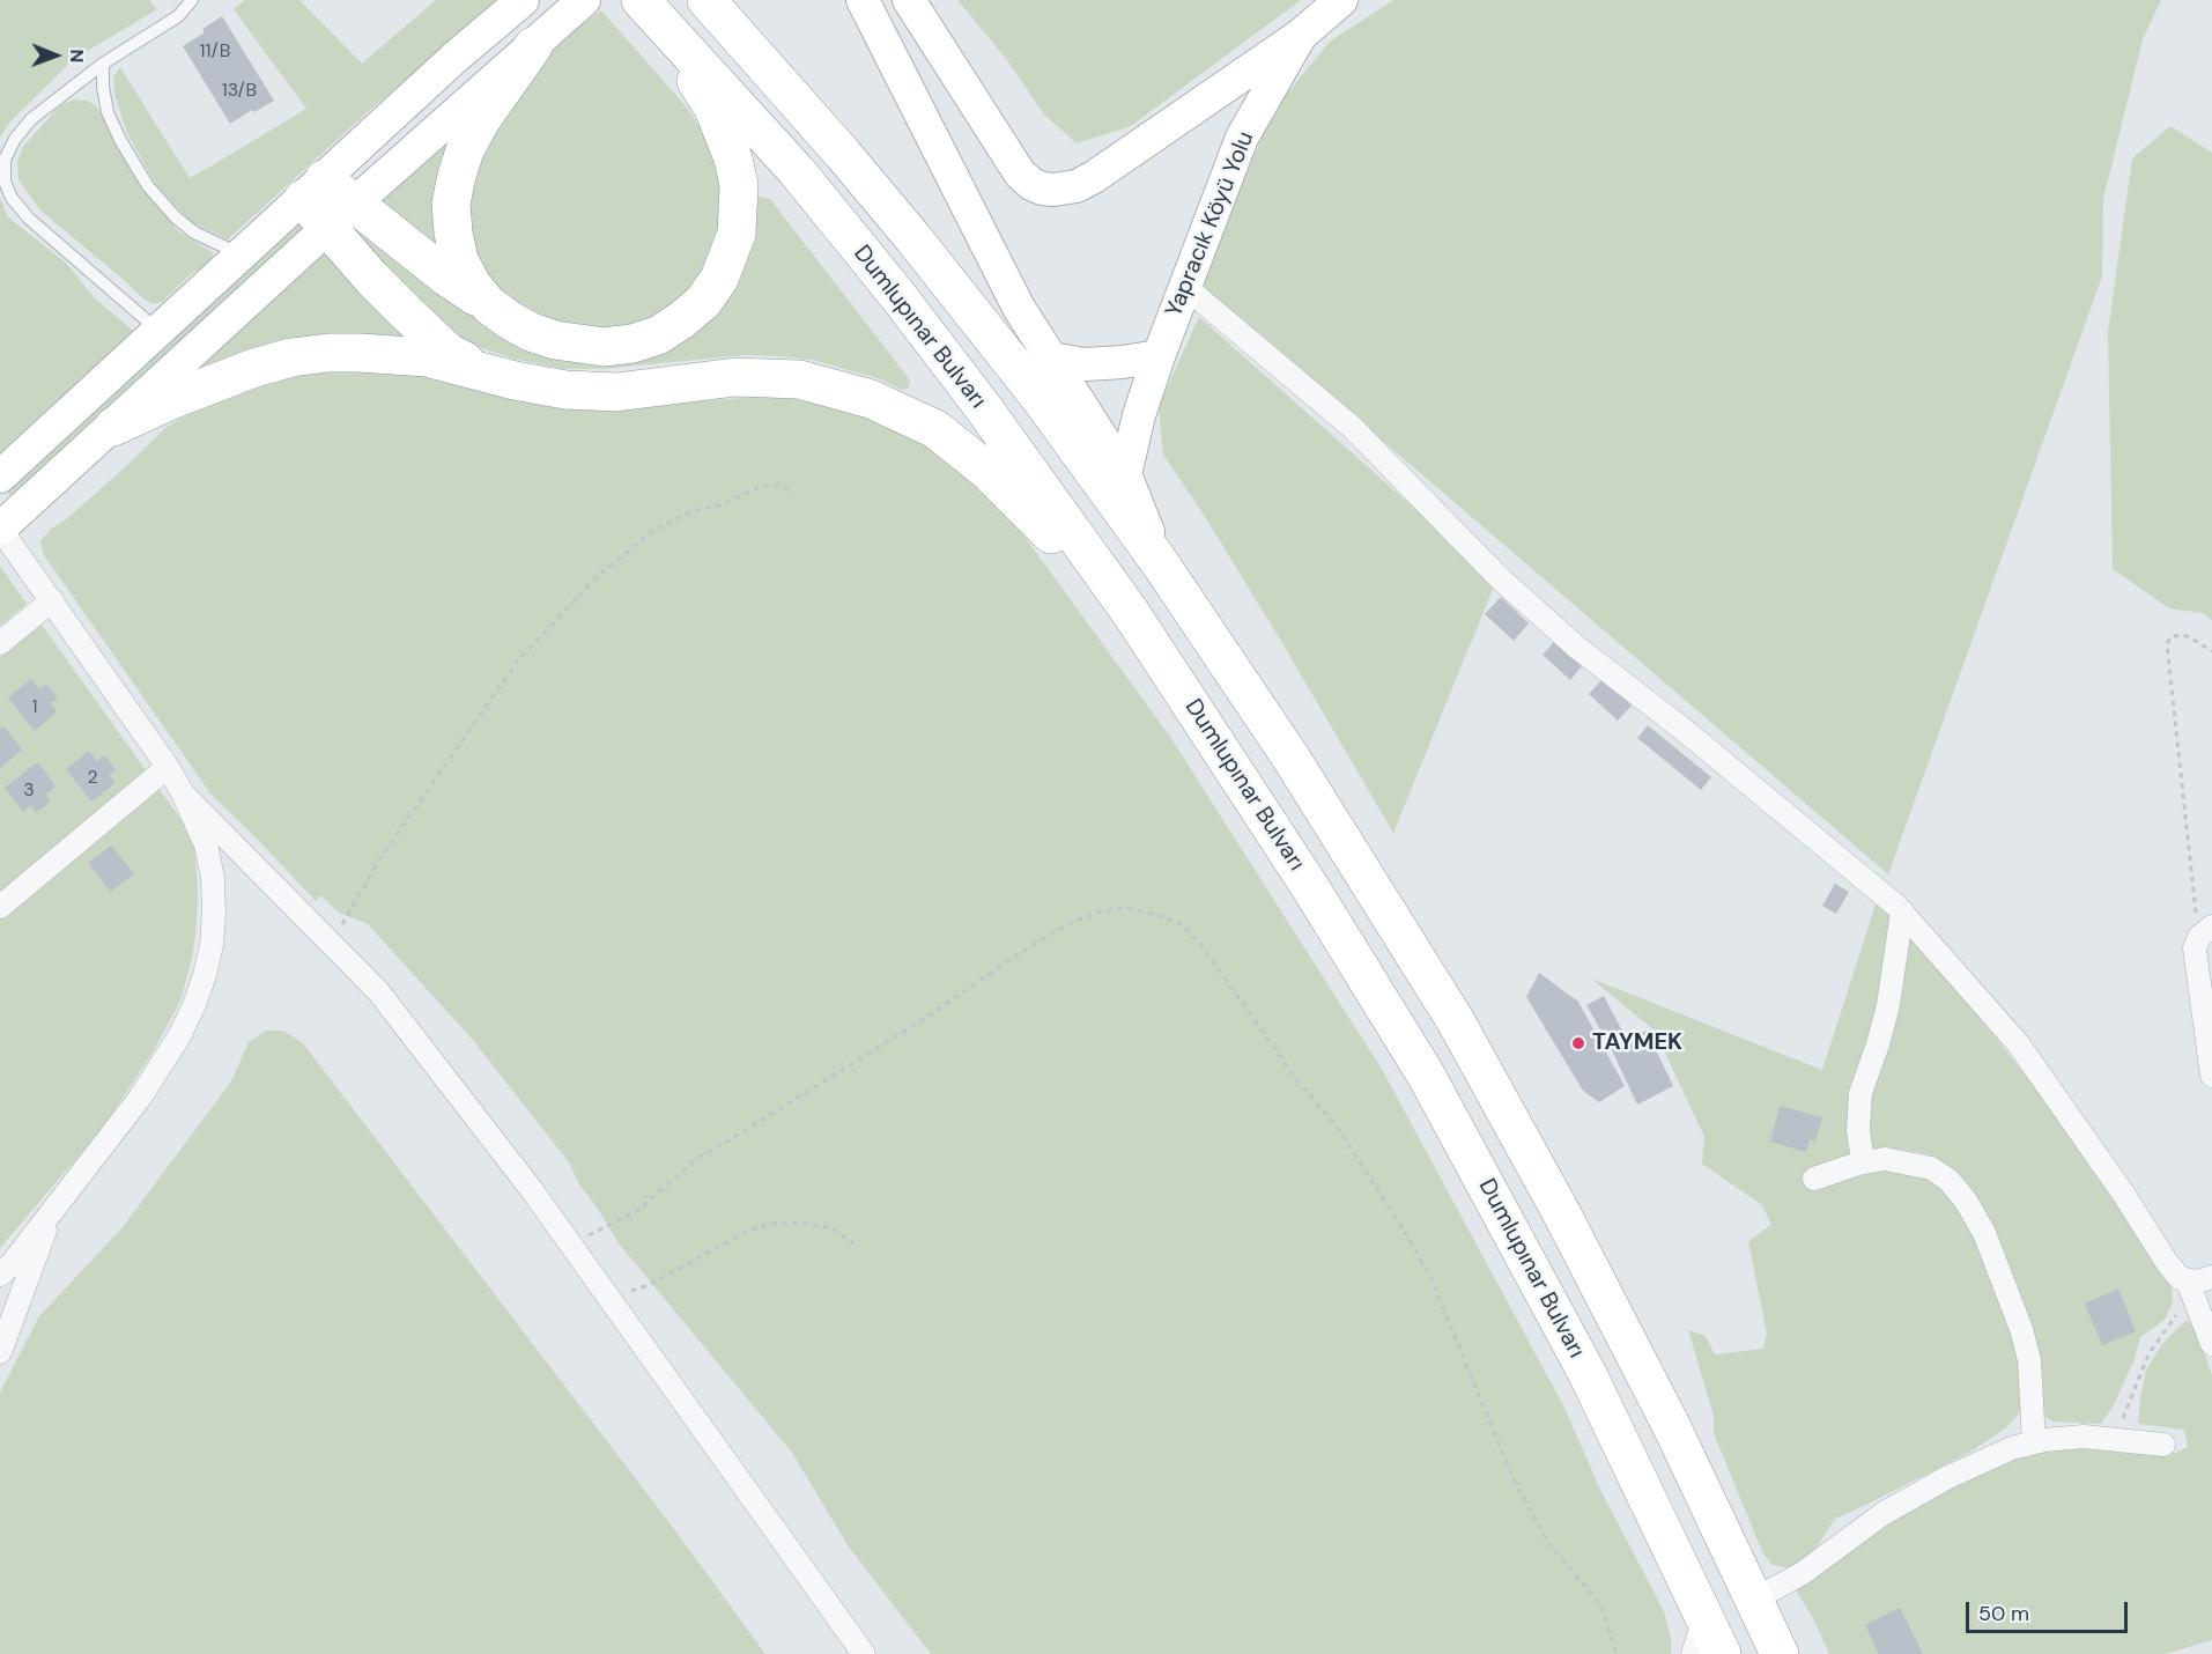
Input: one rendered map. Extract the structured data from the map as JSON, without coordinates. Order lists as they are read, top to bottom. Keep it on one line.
{"streets":{"highway":["Dumlupınar Bulvarı"],"main road":["Yapracık Köyü Yolu"]},"places":["TAYMEK"],"house_numbers":["11/B","13/B","1","2","3"],"scale_bar":"50 m","north":"right"}
